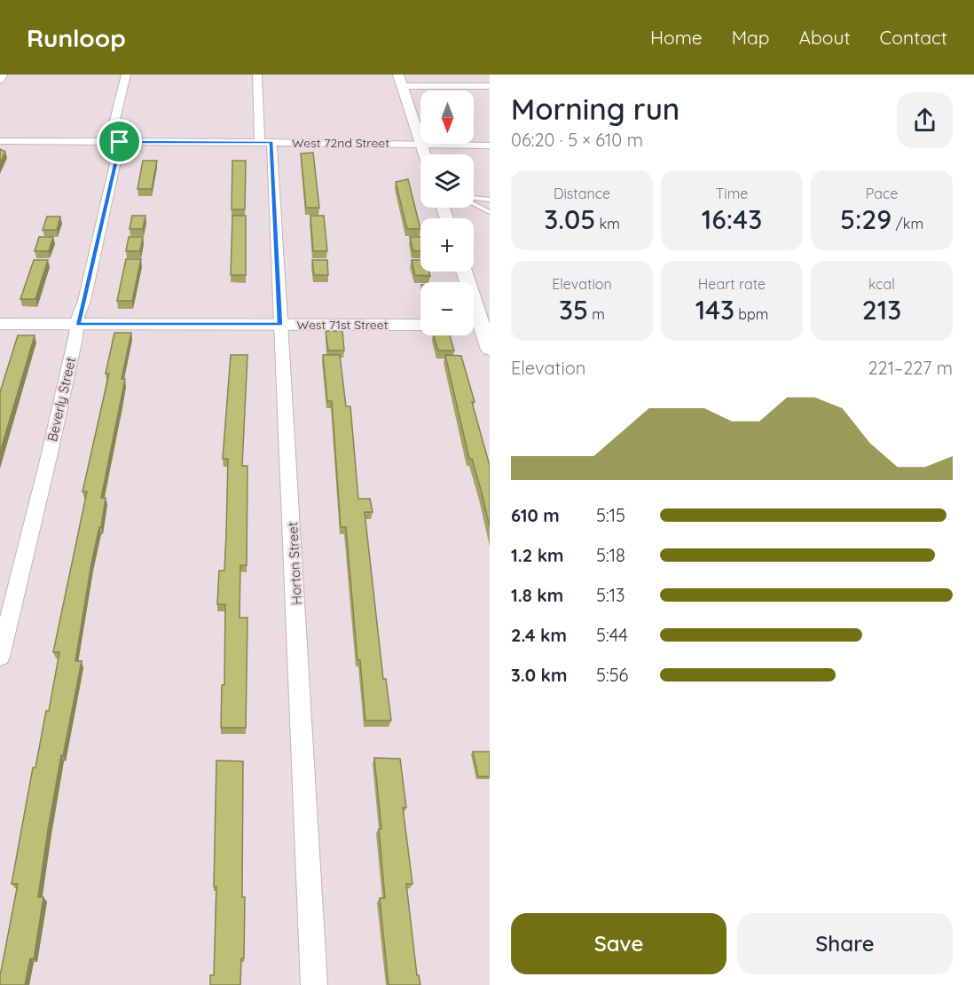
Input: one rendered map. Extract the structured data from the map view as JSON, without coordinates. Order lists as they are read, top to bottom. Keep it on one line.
{"streets":{"street":["West 72nd Street","West 71st Street","Beverly Street","Horton Street"]},"crossings":[["West 72nd Street","Beverly Street"],["West 72nd Street","Horton Street"],["West 71st Street","Beverly Street"],["West 71st Street","Horton Street"]],"north":"bottom","page":{"header":"Runloop","nav":["Home","Map","About","Contact"],"heading":["Morning run","06:20 · 5 × 610 m"],"map_buttons":["+","−"],"stats":[["Distance","3.05 km"],["Time","16:43"],["Pace","5:29 /km"],["Elevation","35 m"],["Heart rate","143 bpm"],["kcal","213"]],"chart":["Elevation","221–227 m"],"list":[{"name":"610 m","note":"5:15"},{"name":"1.2 km","note":"5:18"},{"name":"1.8 km","note":"5:13"},{"name":"2.4 km","note":"5:44"},{"name":"3.0 km","note":"5:56"}],"buttons":["Save","Share"]}}
